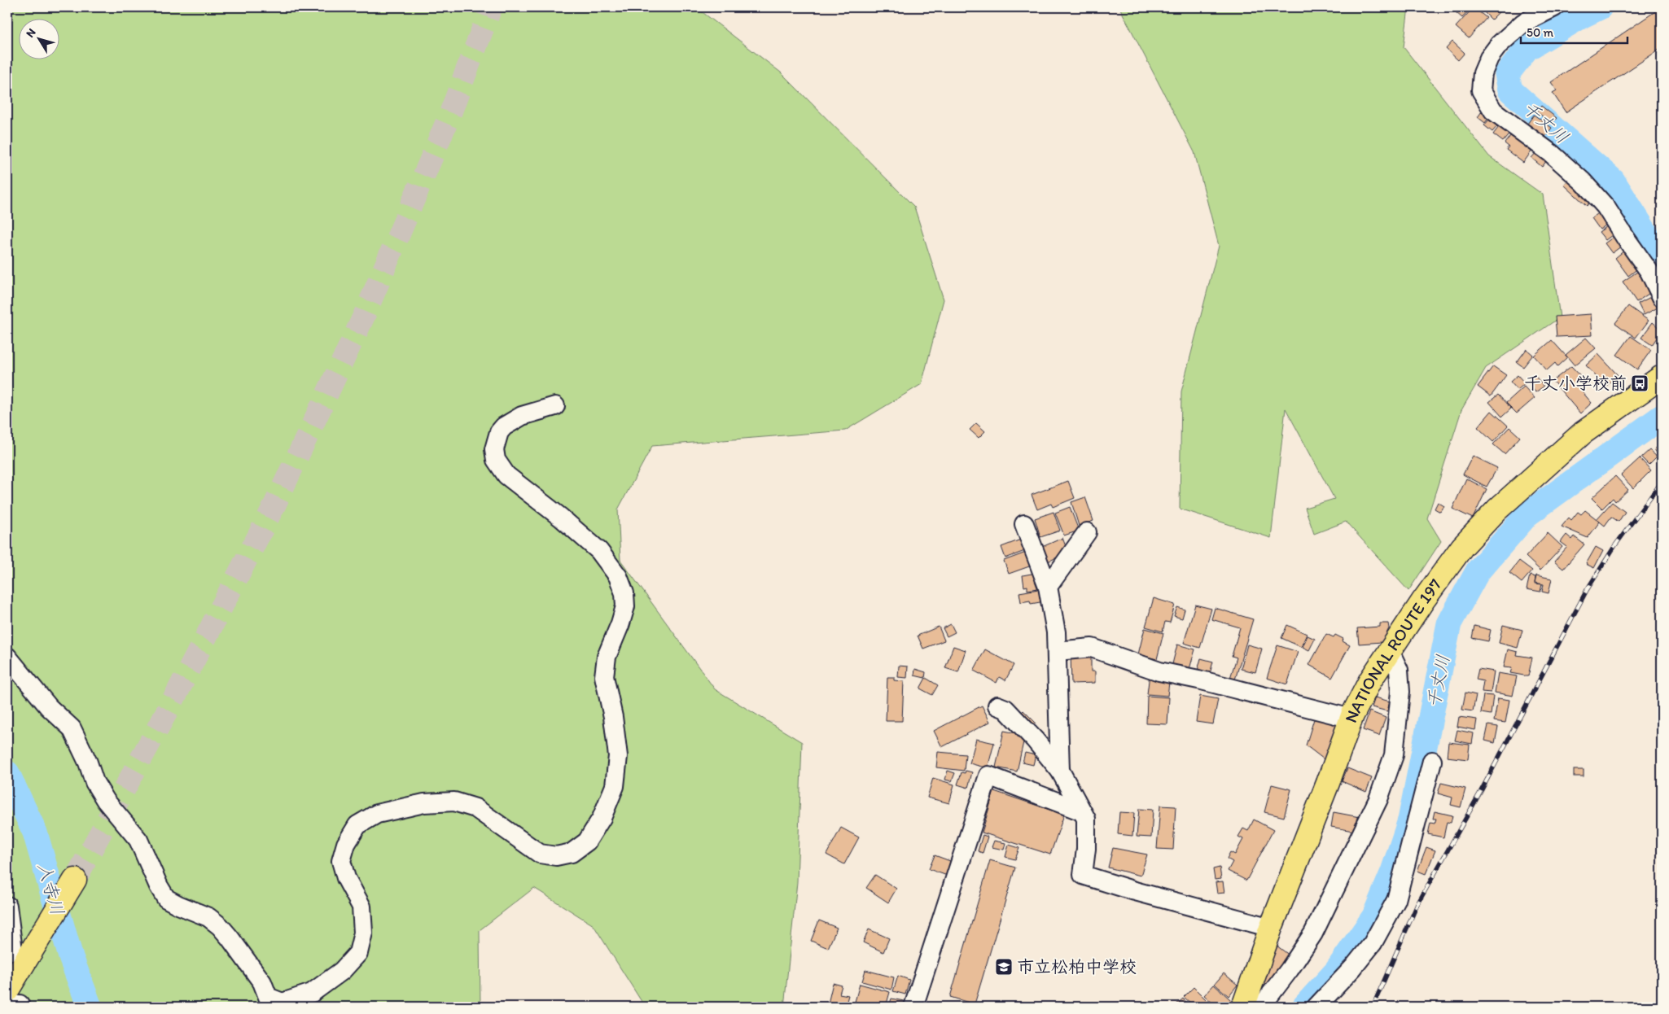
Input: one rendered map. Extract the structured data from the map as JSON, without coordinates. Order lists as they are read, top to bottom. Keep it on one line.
{"streets":{"highway":["NATIONAL ROUTE 197"]},"water":["千丈川","入寺川"],"places":{"bus stop":["千丈小学校前"],"school or university":["市立松柏中学校"]},"scale_bar":"50 m","north":"top left"}
